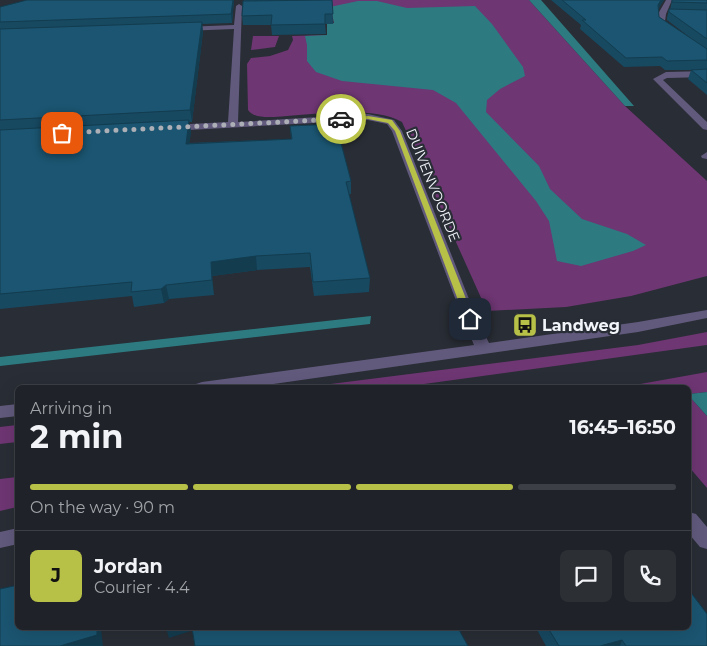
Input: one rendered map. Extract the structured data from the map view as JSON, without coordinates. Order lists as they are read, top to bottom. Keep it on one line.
{"streets":{"street":["DUIVENVOORDE"]},"places":{"bus stop":["Landweg"]},"page":{"heading":["2 min","Arriving in","16:45–16:50"],"panel":["Jordan","Courier · 4.4"],"bar":"On the way · 90 m","round":"J"}}
